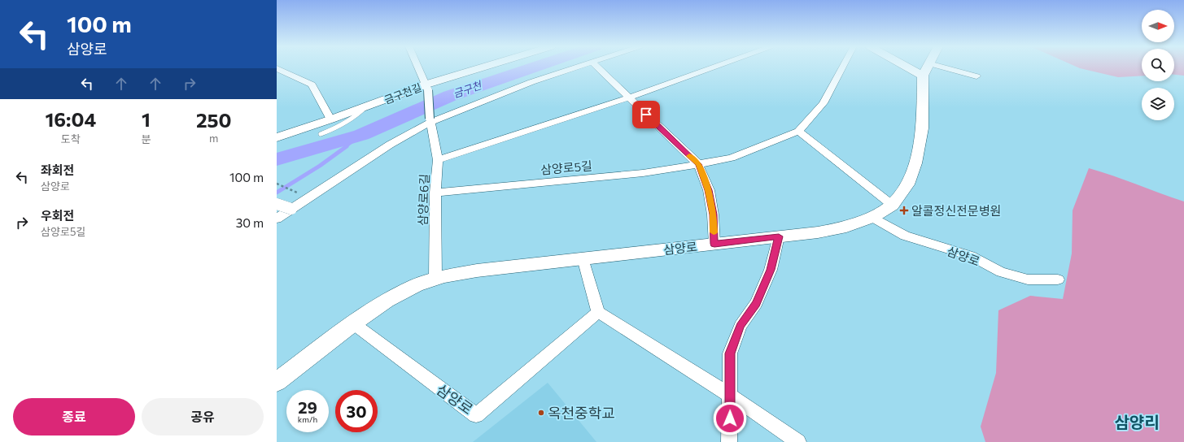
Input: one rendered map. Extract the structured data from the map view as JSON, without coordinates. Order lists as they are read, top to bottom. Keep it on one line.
{"streets":{"street":["금구천길","삼양로5길","삼양로6길","삼양로"]},"crossings":[["금구천길","삼양로6길"],["삼양로5길","삼양로6길"],["삼양로6길","삼양로"]],"districts":["삼양리"],"water":["금구천"],"places":{"health":["알콜정신전문병원"],"other":["옥천중학교"]},"north":"right","page":{"turn":["100 m","삼양로"],"eta":["16:04","도착","1","분","250","m"],"list":[{"name":"좌회전","note":"삼양로","value":"100 m"},{"name":"우회전","note":"삼양로5길","value":"30 m"}],"speed":"29 km/h","limit":"30","buttons":["종료","공유"]}}
